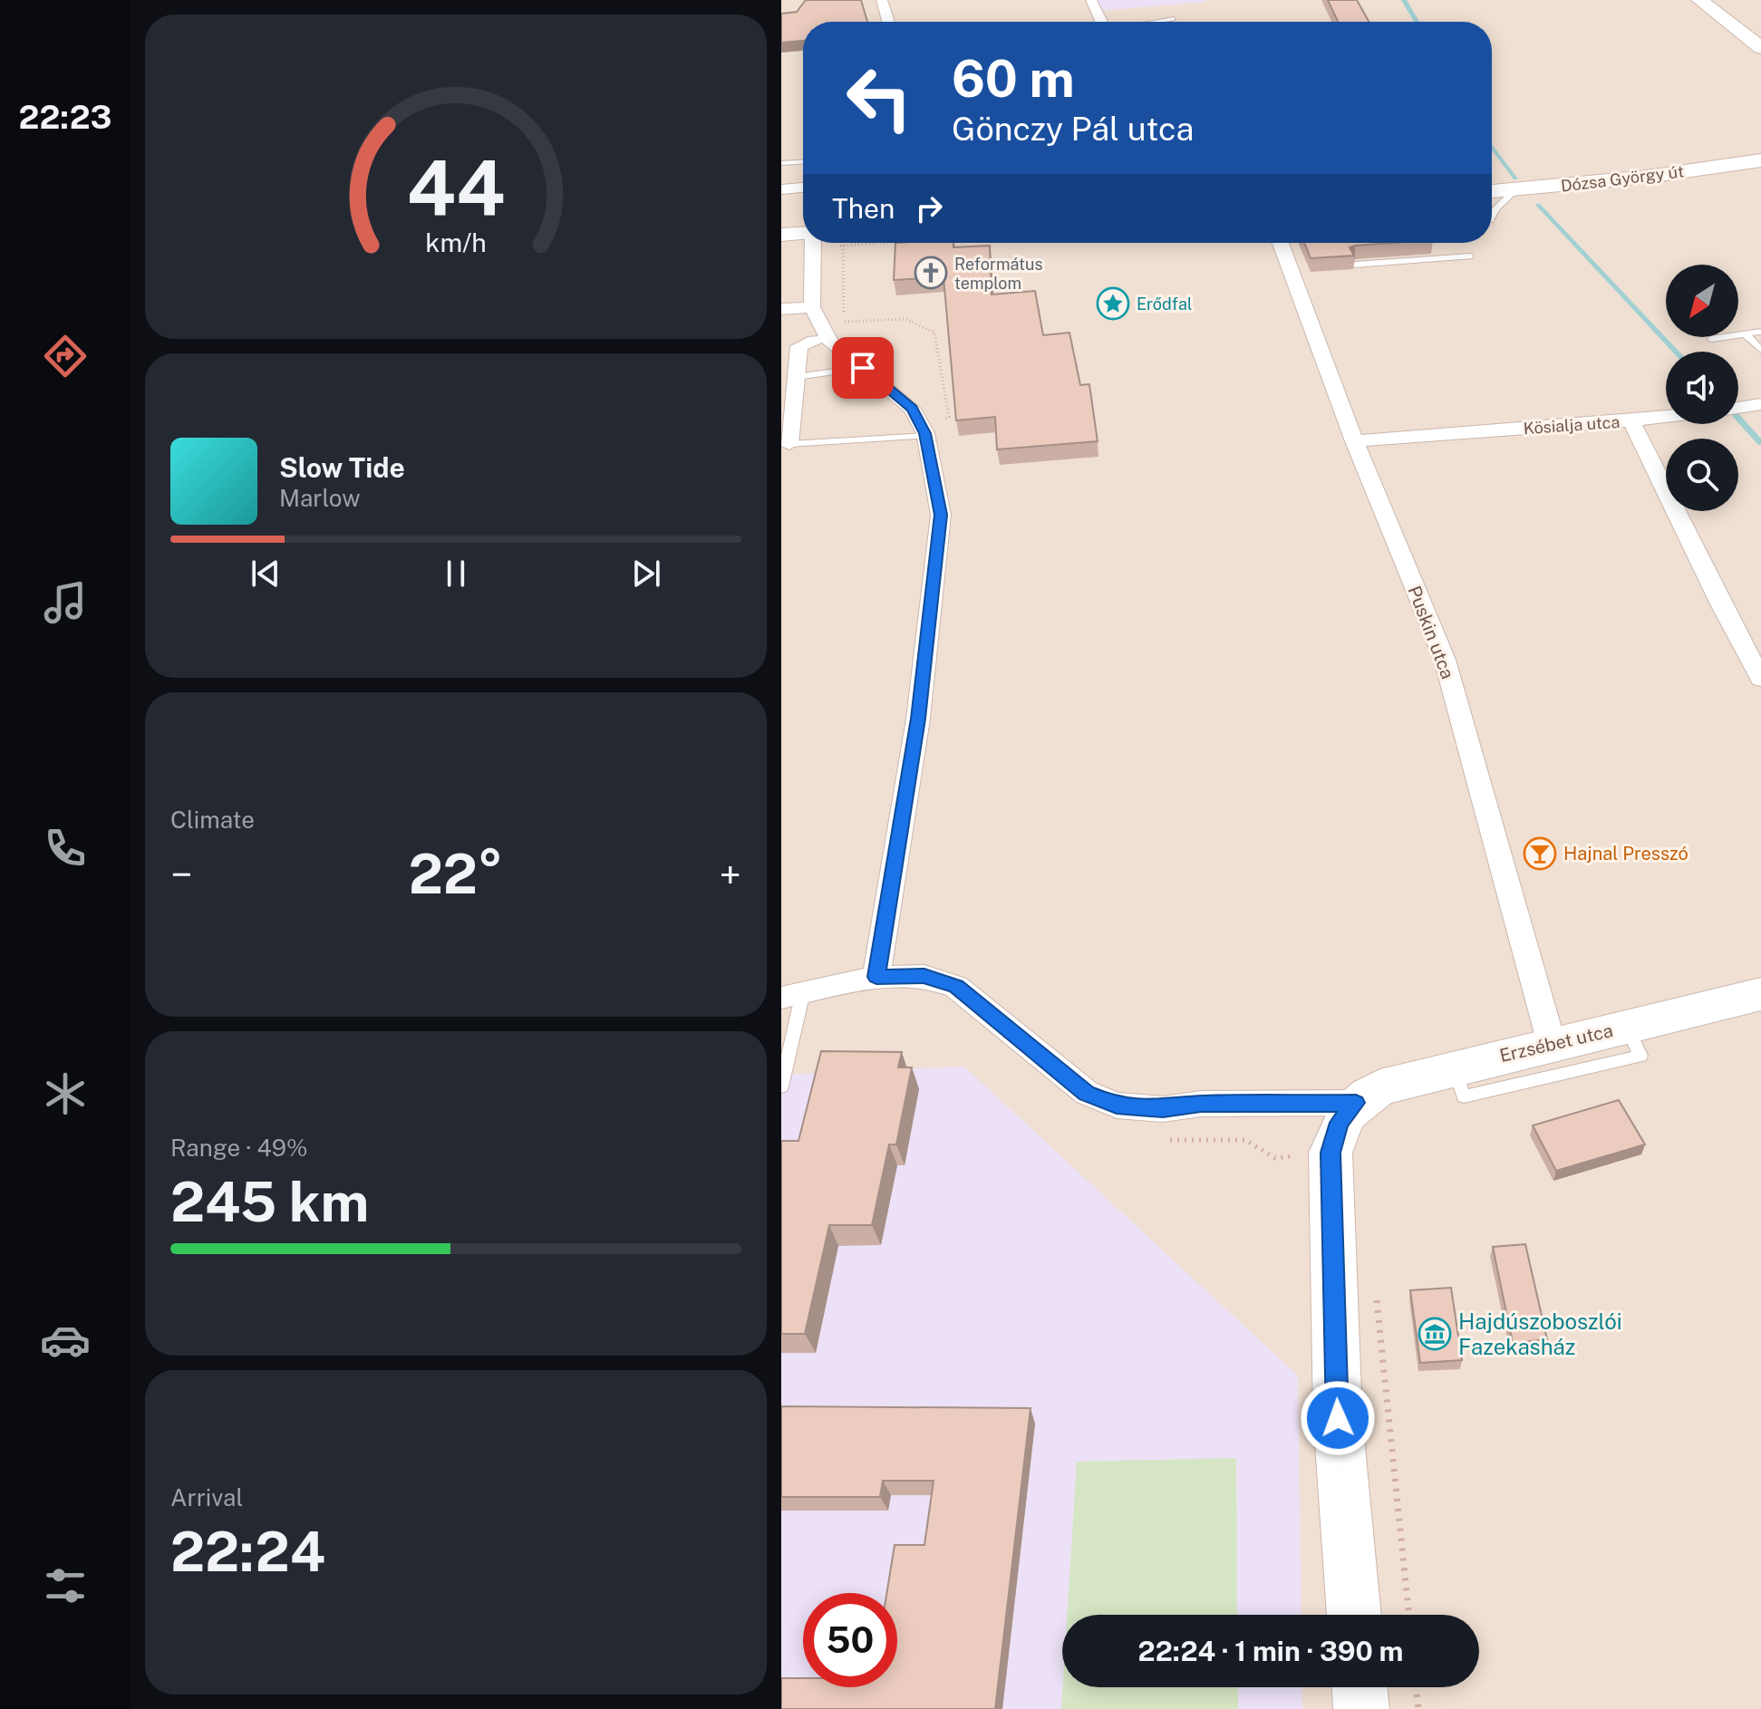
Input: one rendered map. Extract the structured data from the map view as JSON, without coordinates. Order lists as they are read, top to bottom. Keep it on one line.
{"streets":{"main road":["Dózsa György út","Erzsébet utca"],"street":["Kösialja utca","Puskin utca"]},"crossings":[["Kösialja utca","Puskin utca"],["Puskin utca","Erzsébet utca"]],"places":{"church":["Református templom"],"place":["Erődfal"],"bar":["Hajnal Presszó"],"museum":["Hajdúszoboszlói Fazekasház"]},"north":"bottom left","page":{"tabs":"22:23","turn":["60 m","Gönczy Pál utca"],"then":"Then","song":["Slow Tide","Marlow"],"tile":["Climate",["Range · 49%","245 km"],["Arrival","22:24"]],"heat":["−","22°","+"],"limit":"50","trip":"22:24 · 1 min · 390 m","gauge":["44","km/h"]}}
